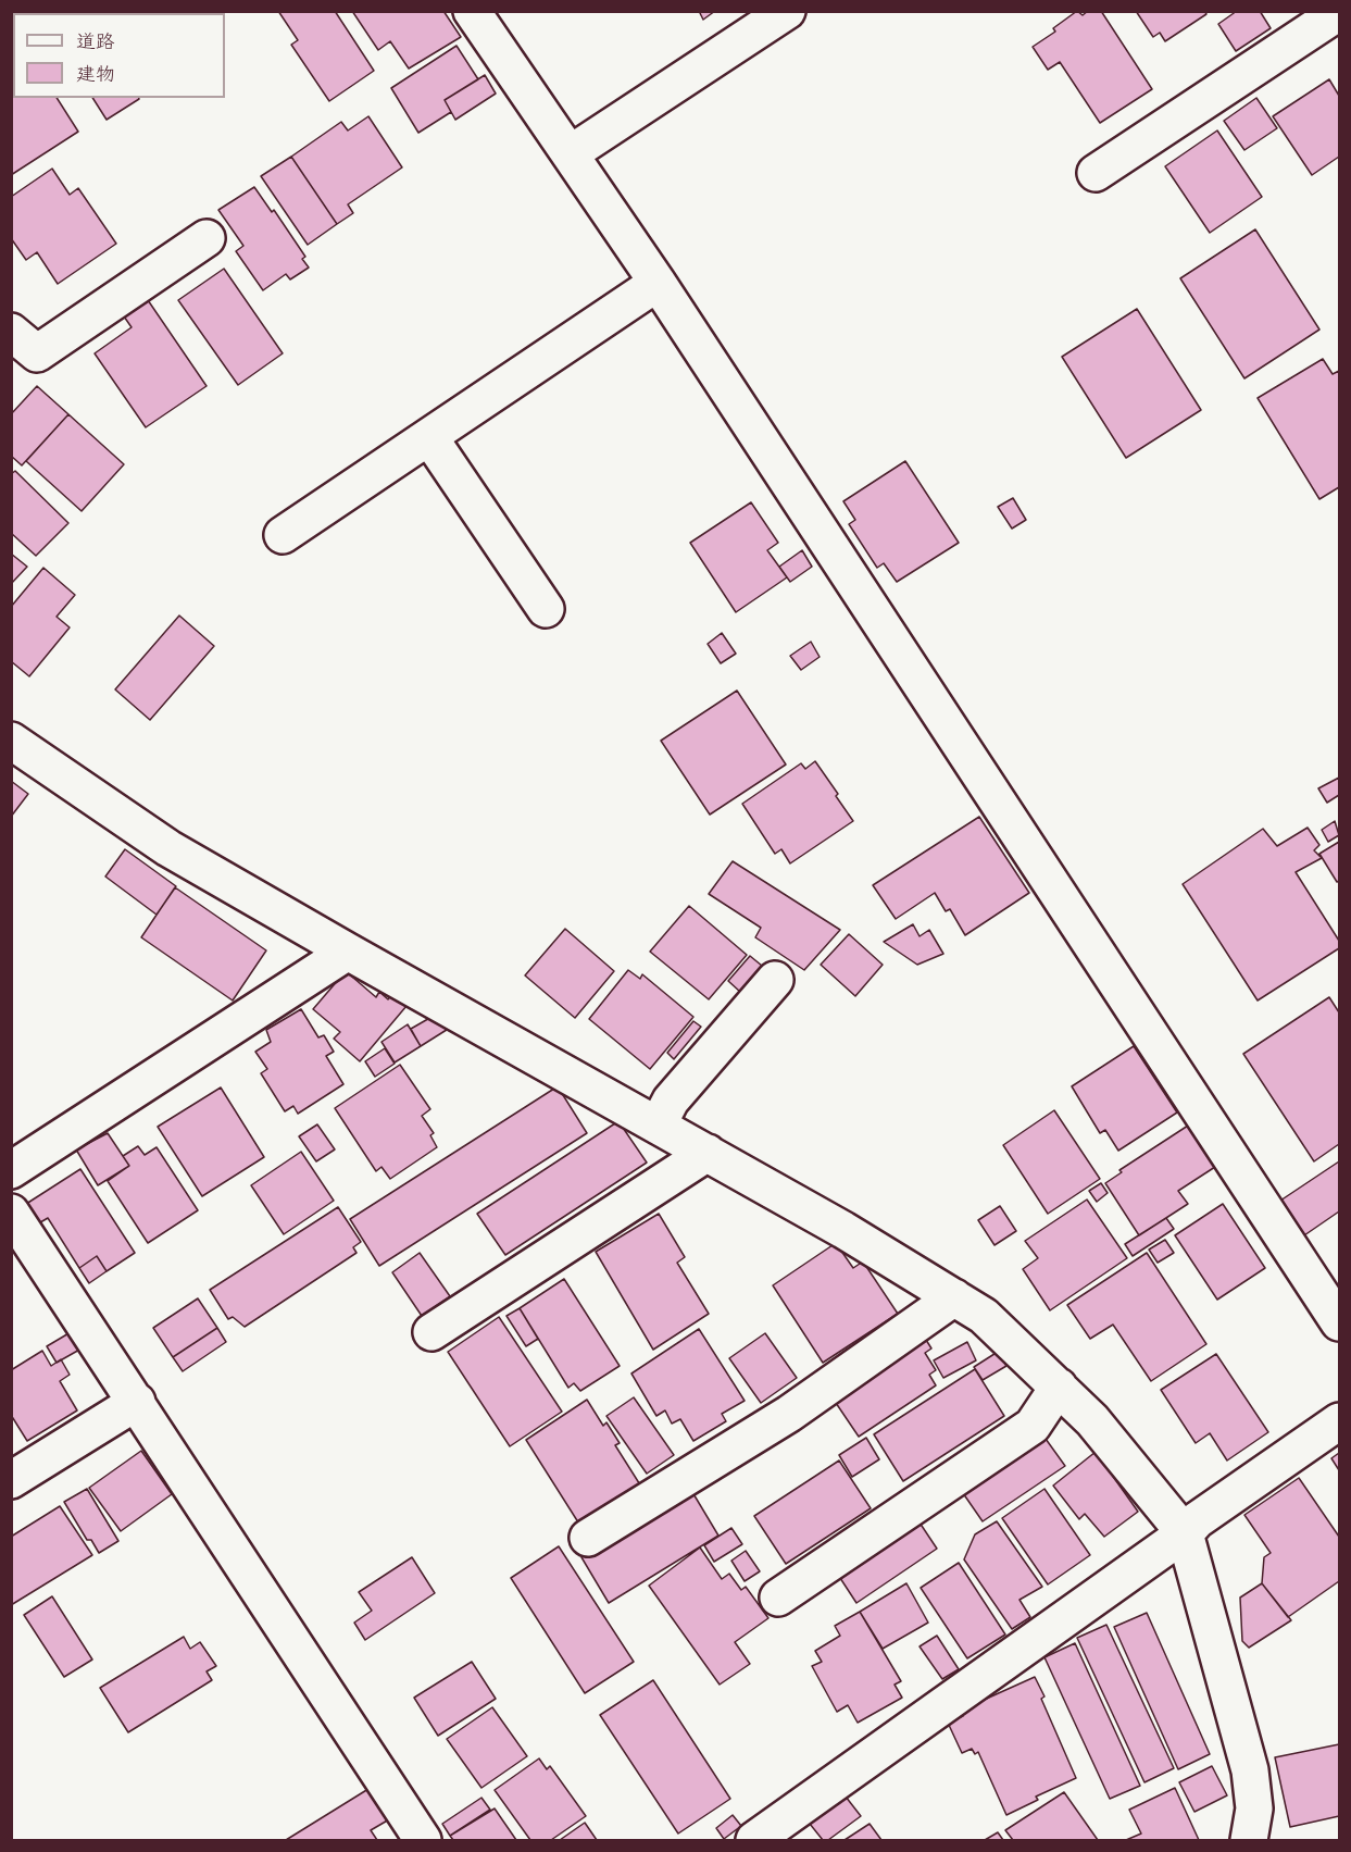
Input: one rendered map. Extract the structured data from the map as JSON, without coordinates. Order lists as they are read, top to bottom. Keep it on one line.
{"legend":["道路","建物"]}
